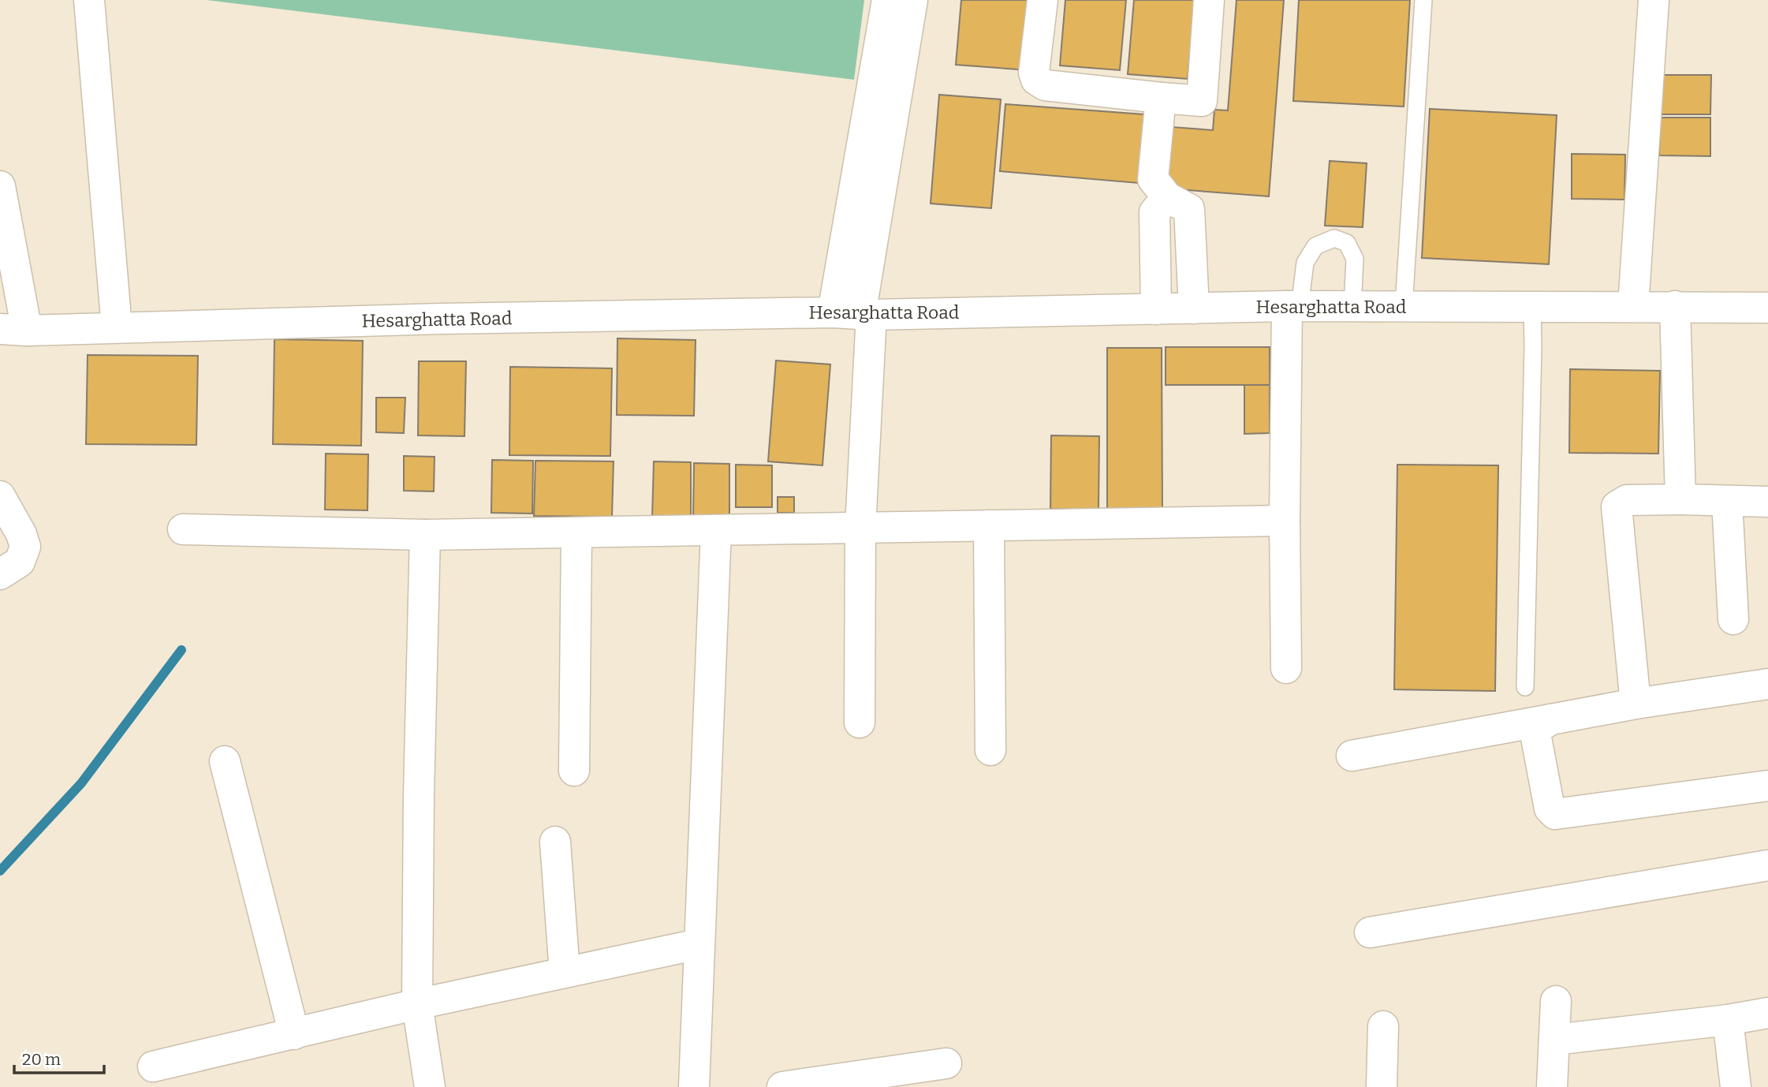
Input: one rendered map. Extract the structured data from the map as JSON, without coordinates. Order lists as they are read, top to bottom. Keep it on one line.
{"streets":{"street":["Hesarghatta Road"]},"scale_bar":"20 m"}
